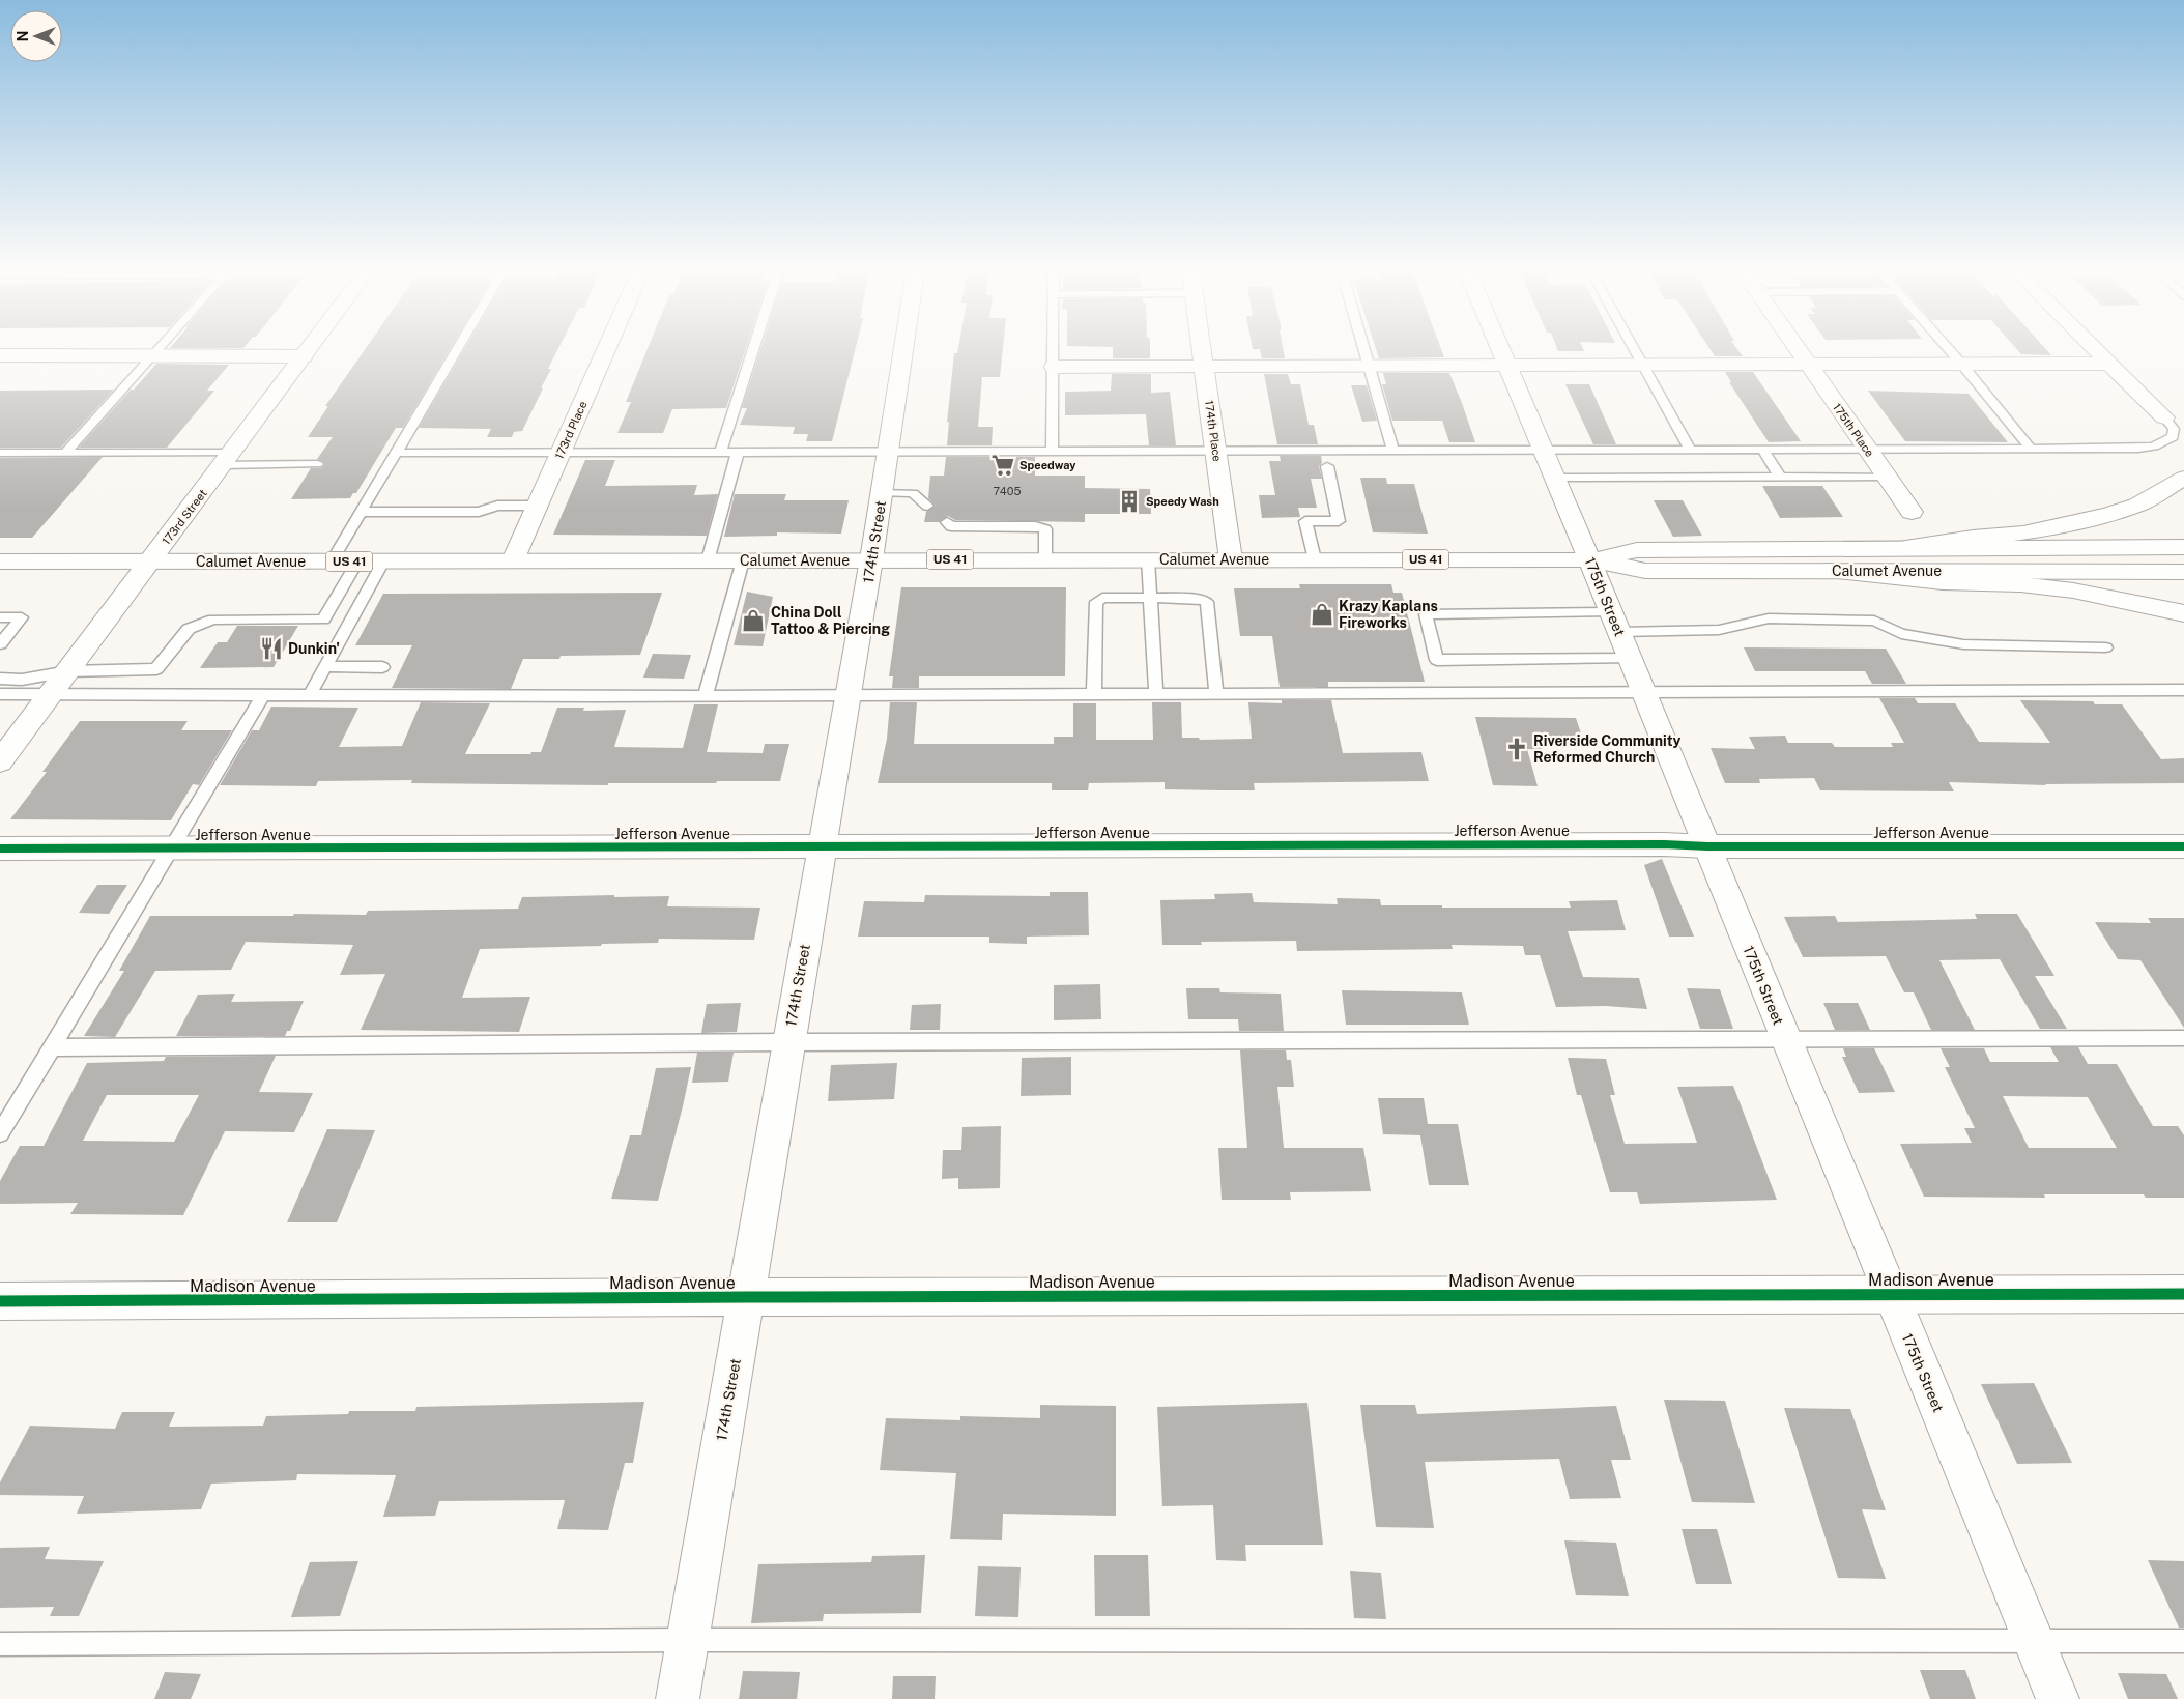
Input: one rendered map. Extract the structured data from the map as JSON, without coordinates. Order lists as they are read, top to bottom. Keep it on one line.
{"streets":{"main road":["173rd Place","175th Place","174th Place","173rd Street","174th Street","US 41","Calumet Avenue","175th Street","Jefferson Avenue","Madison Avenue"]},"crossings":[["173rd Place","Calumet Avenue"],["174th Place","Calumet Avenue"],["173rd Street","Calumet Avenue"],["174th Street","Calumet Avenue"],["174th Street","Jefferson Avenue"],["174th Street","Madison Avenue"],["Calumet Avenue","175th Street"],["175th Street","Jefferson Avenue"],["175th Street","Madison Avenue"]],"places":{"supermarket":["Speedway"],"building":["Speedy Wash"],"shop":["Krazy Kaplans Fireworks","China Doll Tattoo & Piercing"],"restaurant":["Dunkin'"],"church":["Riverside Community Reformed Church"]},"house_numbers":["7405"],"north":"left"}
